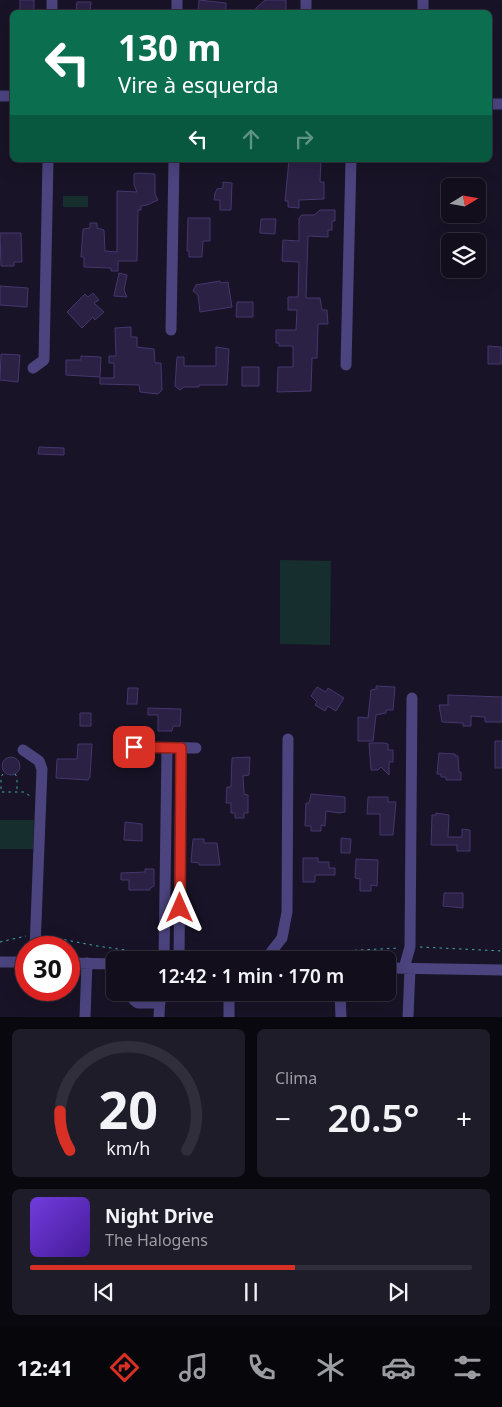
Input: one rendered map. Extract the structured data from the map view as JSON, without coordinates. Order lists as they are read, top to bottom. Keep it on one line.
{"north":"right","page":{"turn":["130 m","Vire à esquerda"],"limit":"30","trip":"12:42 · 1 min · 170 m","tile":"Clima","heat":["−","20.5°","+"],"song":["Night Drive","The Halogens"],"tabs":"12:41","gauge":["20","km/h"]}}
